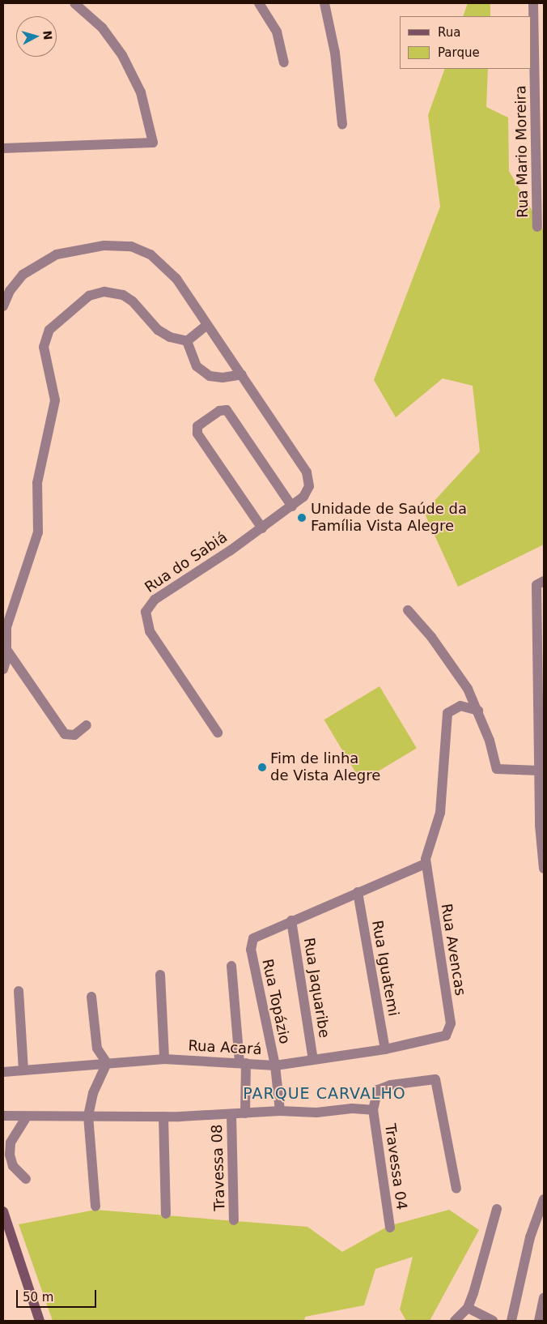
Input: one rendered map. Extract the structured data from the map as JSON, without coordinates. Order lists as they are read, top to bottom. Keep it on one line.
{"streets":{"street":["Rua Mario Moreira","Rua do Sabiá","Rua Avencas","Rua Iguatemi","Rua Jaquaribe","Rua Topázio","Rua Acará","Travessa 04","Travessa 08"]},"crossings":[["Rua Avencas","Rua Acará"],["Rua Iguatemi","Rua Acará"],["Rua Jaquaribe","Rua Topázio"],["Rua Jaquaribe","Rua Acará"],["Rua Topázio","Rua Acará"]],"districts":["PARQUE CARVALHO"],"places":["Unidade de Saúde da Família Vista Alegre","Fim de linha de Vista Alegre"],"legend":["Rua","Parque"],"scale_bar":"50 m","north":"right"}
